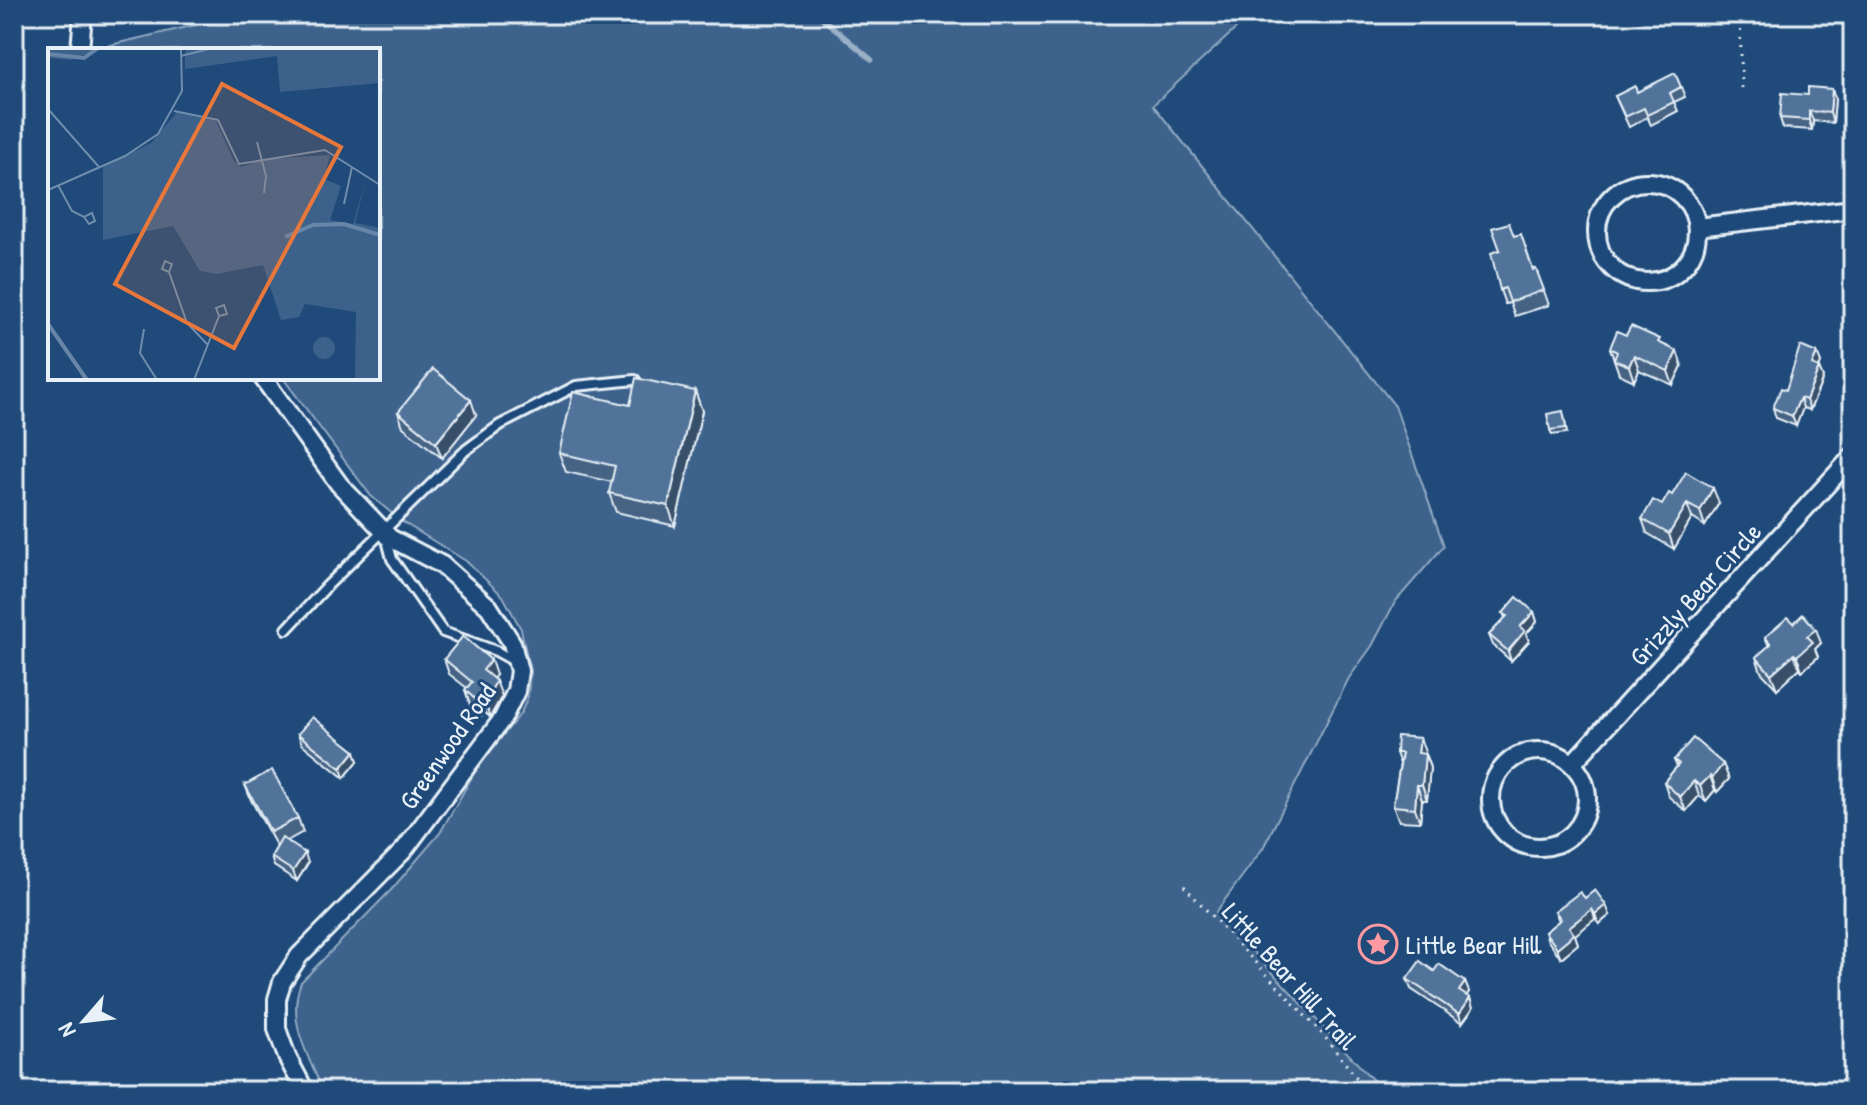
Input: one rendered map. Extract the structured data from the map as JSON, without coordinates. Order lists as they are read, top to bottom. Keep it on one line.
{"streets":{"street":["Grizzly Bear Circle","Greenwood Road"],"path":["Little Bear Hill Trail"]},"places":{"place":["Little Bear Hill"]},"north":"bottom left"}
